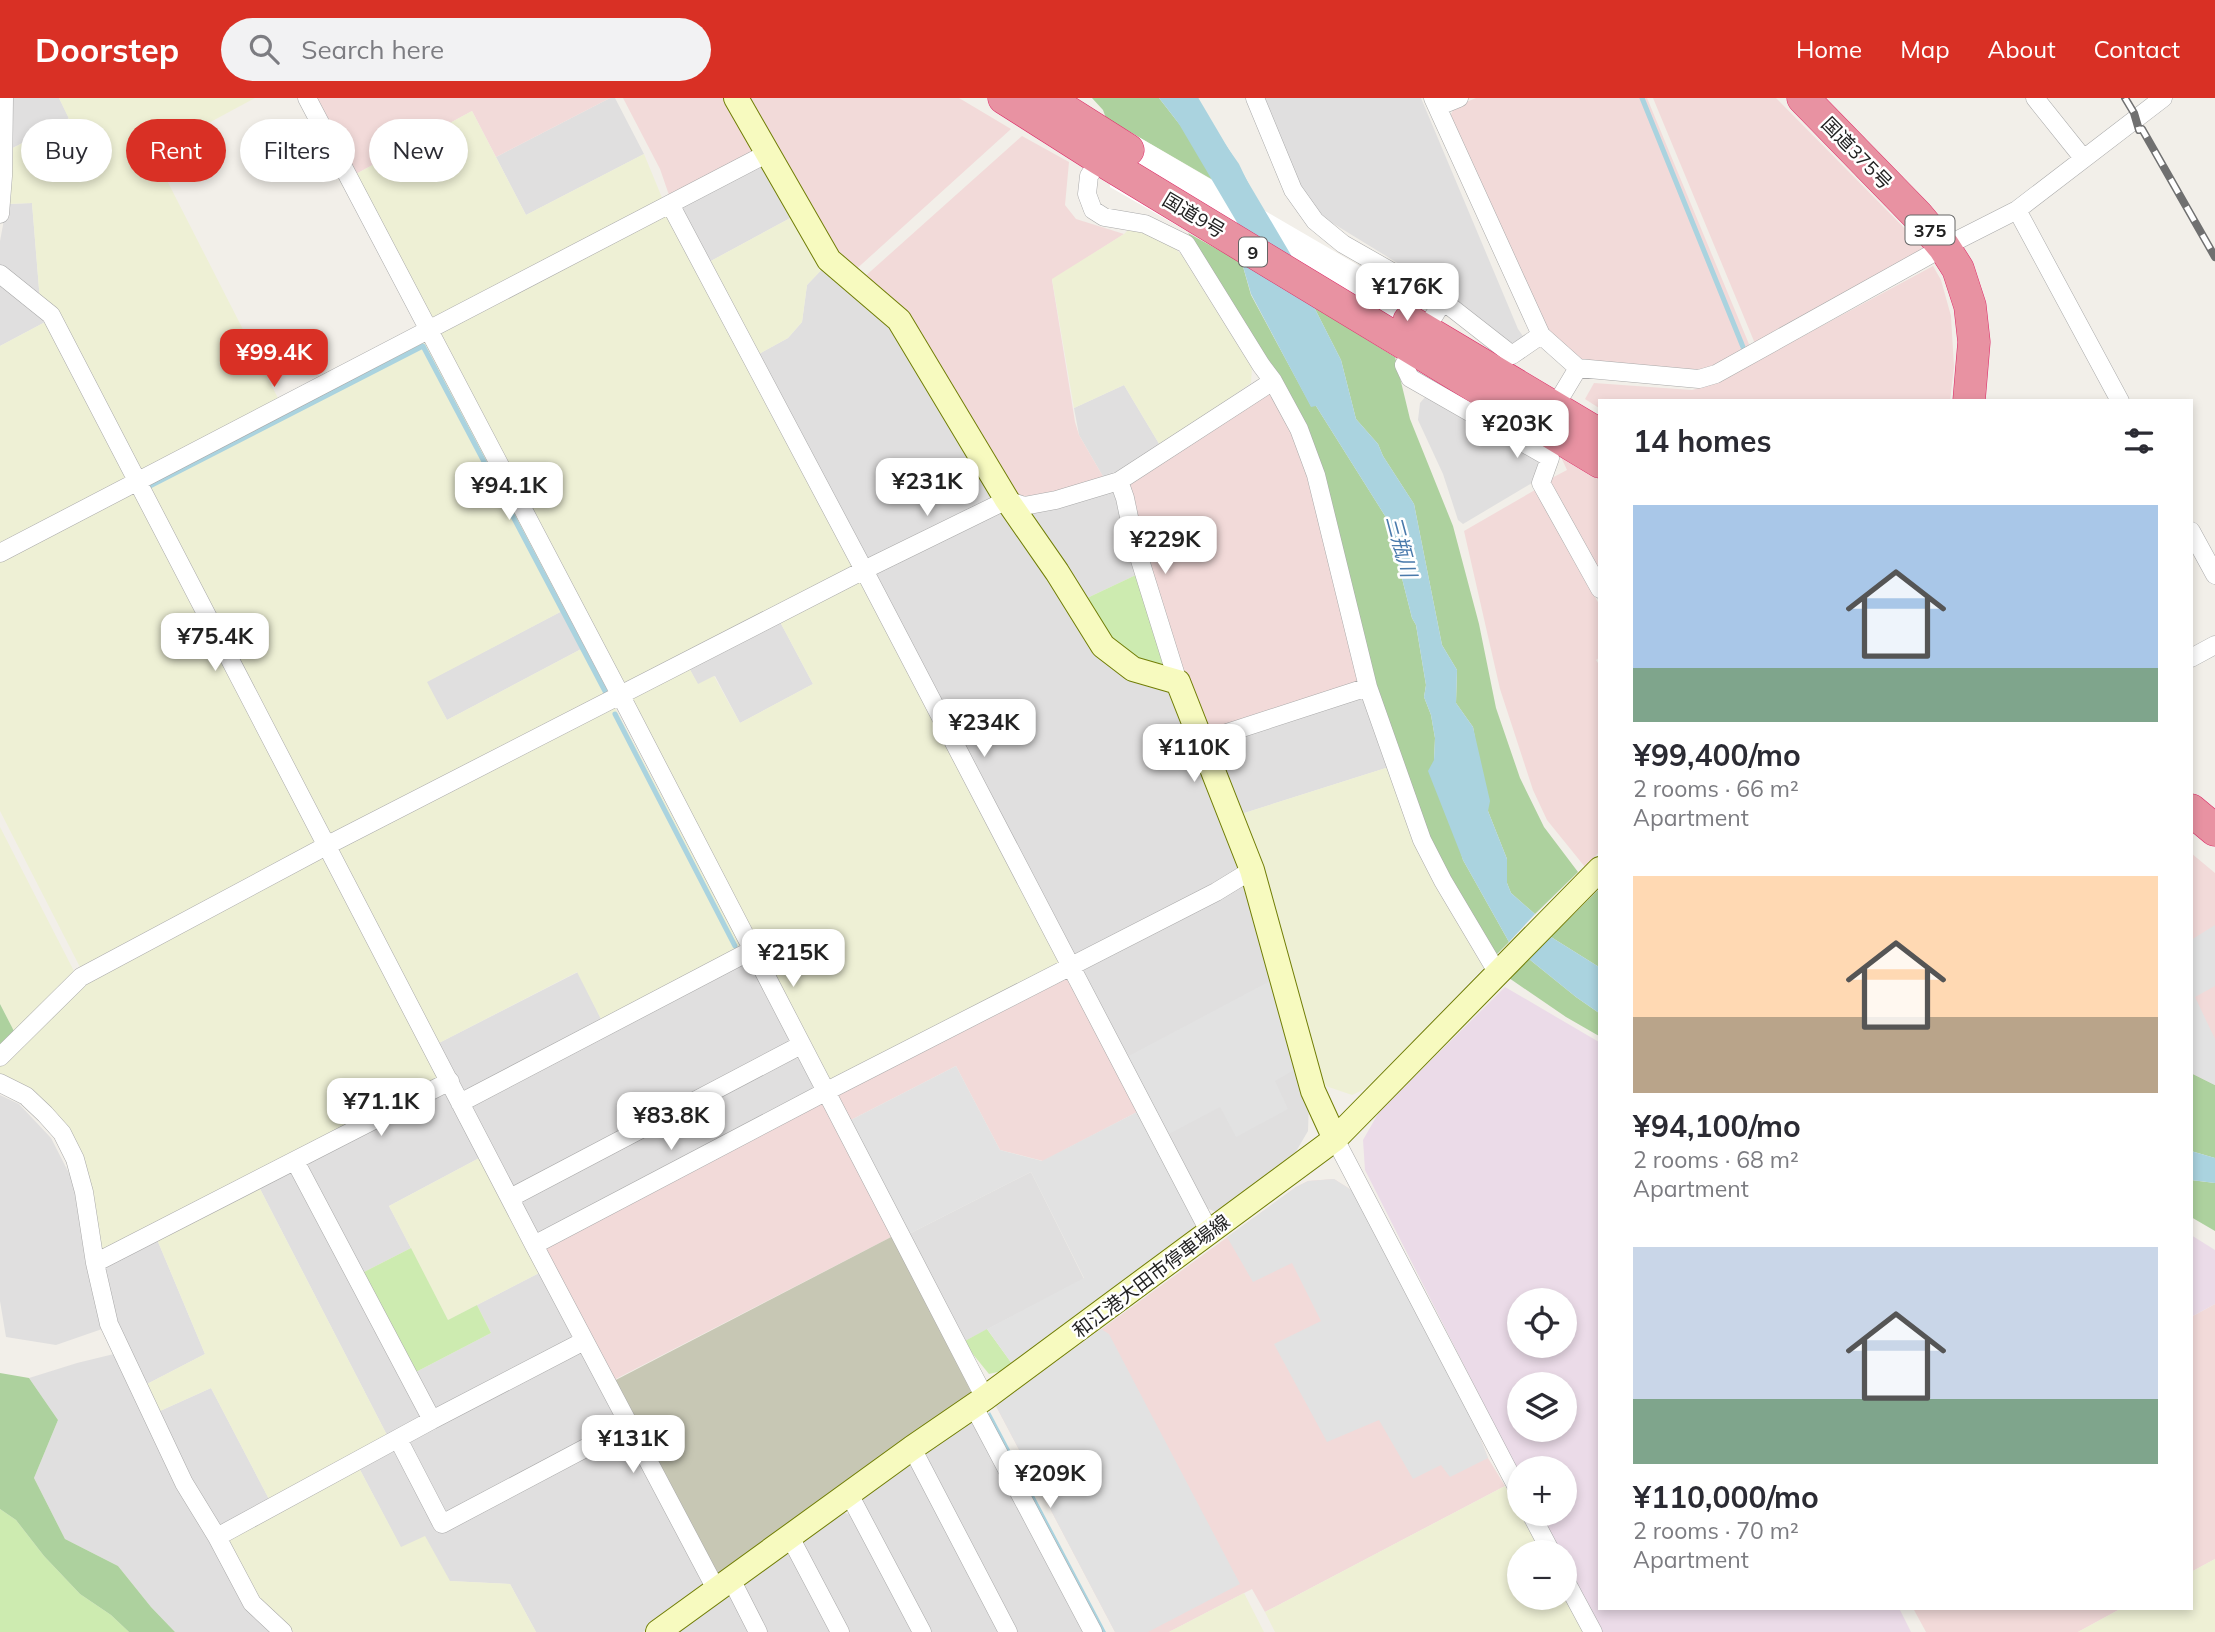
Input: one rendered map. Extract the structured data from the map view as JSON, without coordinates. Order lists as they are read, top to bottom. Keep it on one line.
{"streets":{"highway":["国道375号","国道9号","375","9"],"street":["和江港大田市停車場線"]},"water":["三瓶川"],"page":{"header":"Doorstep","search":"Search here","nav":["Home","Map","About","Contact"],"chip":["Buy","Rent","Filters","New"],"price":["¥176K","¥99.4K","¥203K","¥231K","¥94.1K","¥229K","¥75.4K","¥234K","¥110K","¥215K","¥71.1K","¥83.8K","¥131K","¥209K"],"heading":"14 homes","list":[{"name":"¥99,400/mo","note":"2 rooms · 66 m² · Apartment"},{"name":"¥94,100/mo","note":"2 rooms · 68 m² · Apartment"},{"name":"¥110,000/mo","note":"2 rooms · 70 m² · Apartment"}],"map_buttons":["+","−"]}}
